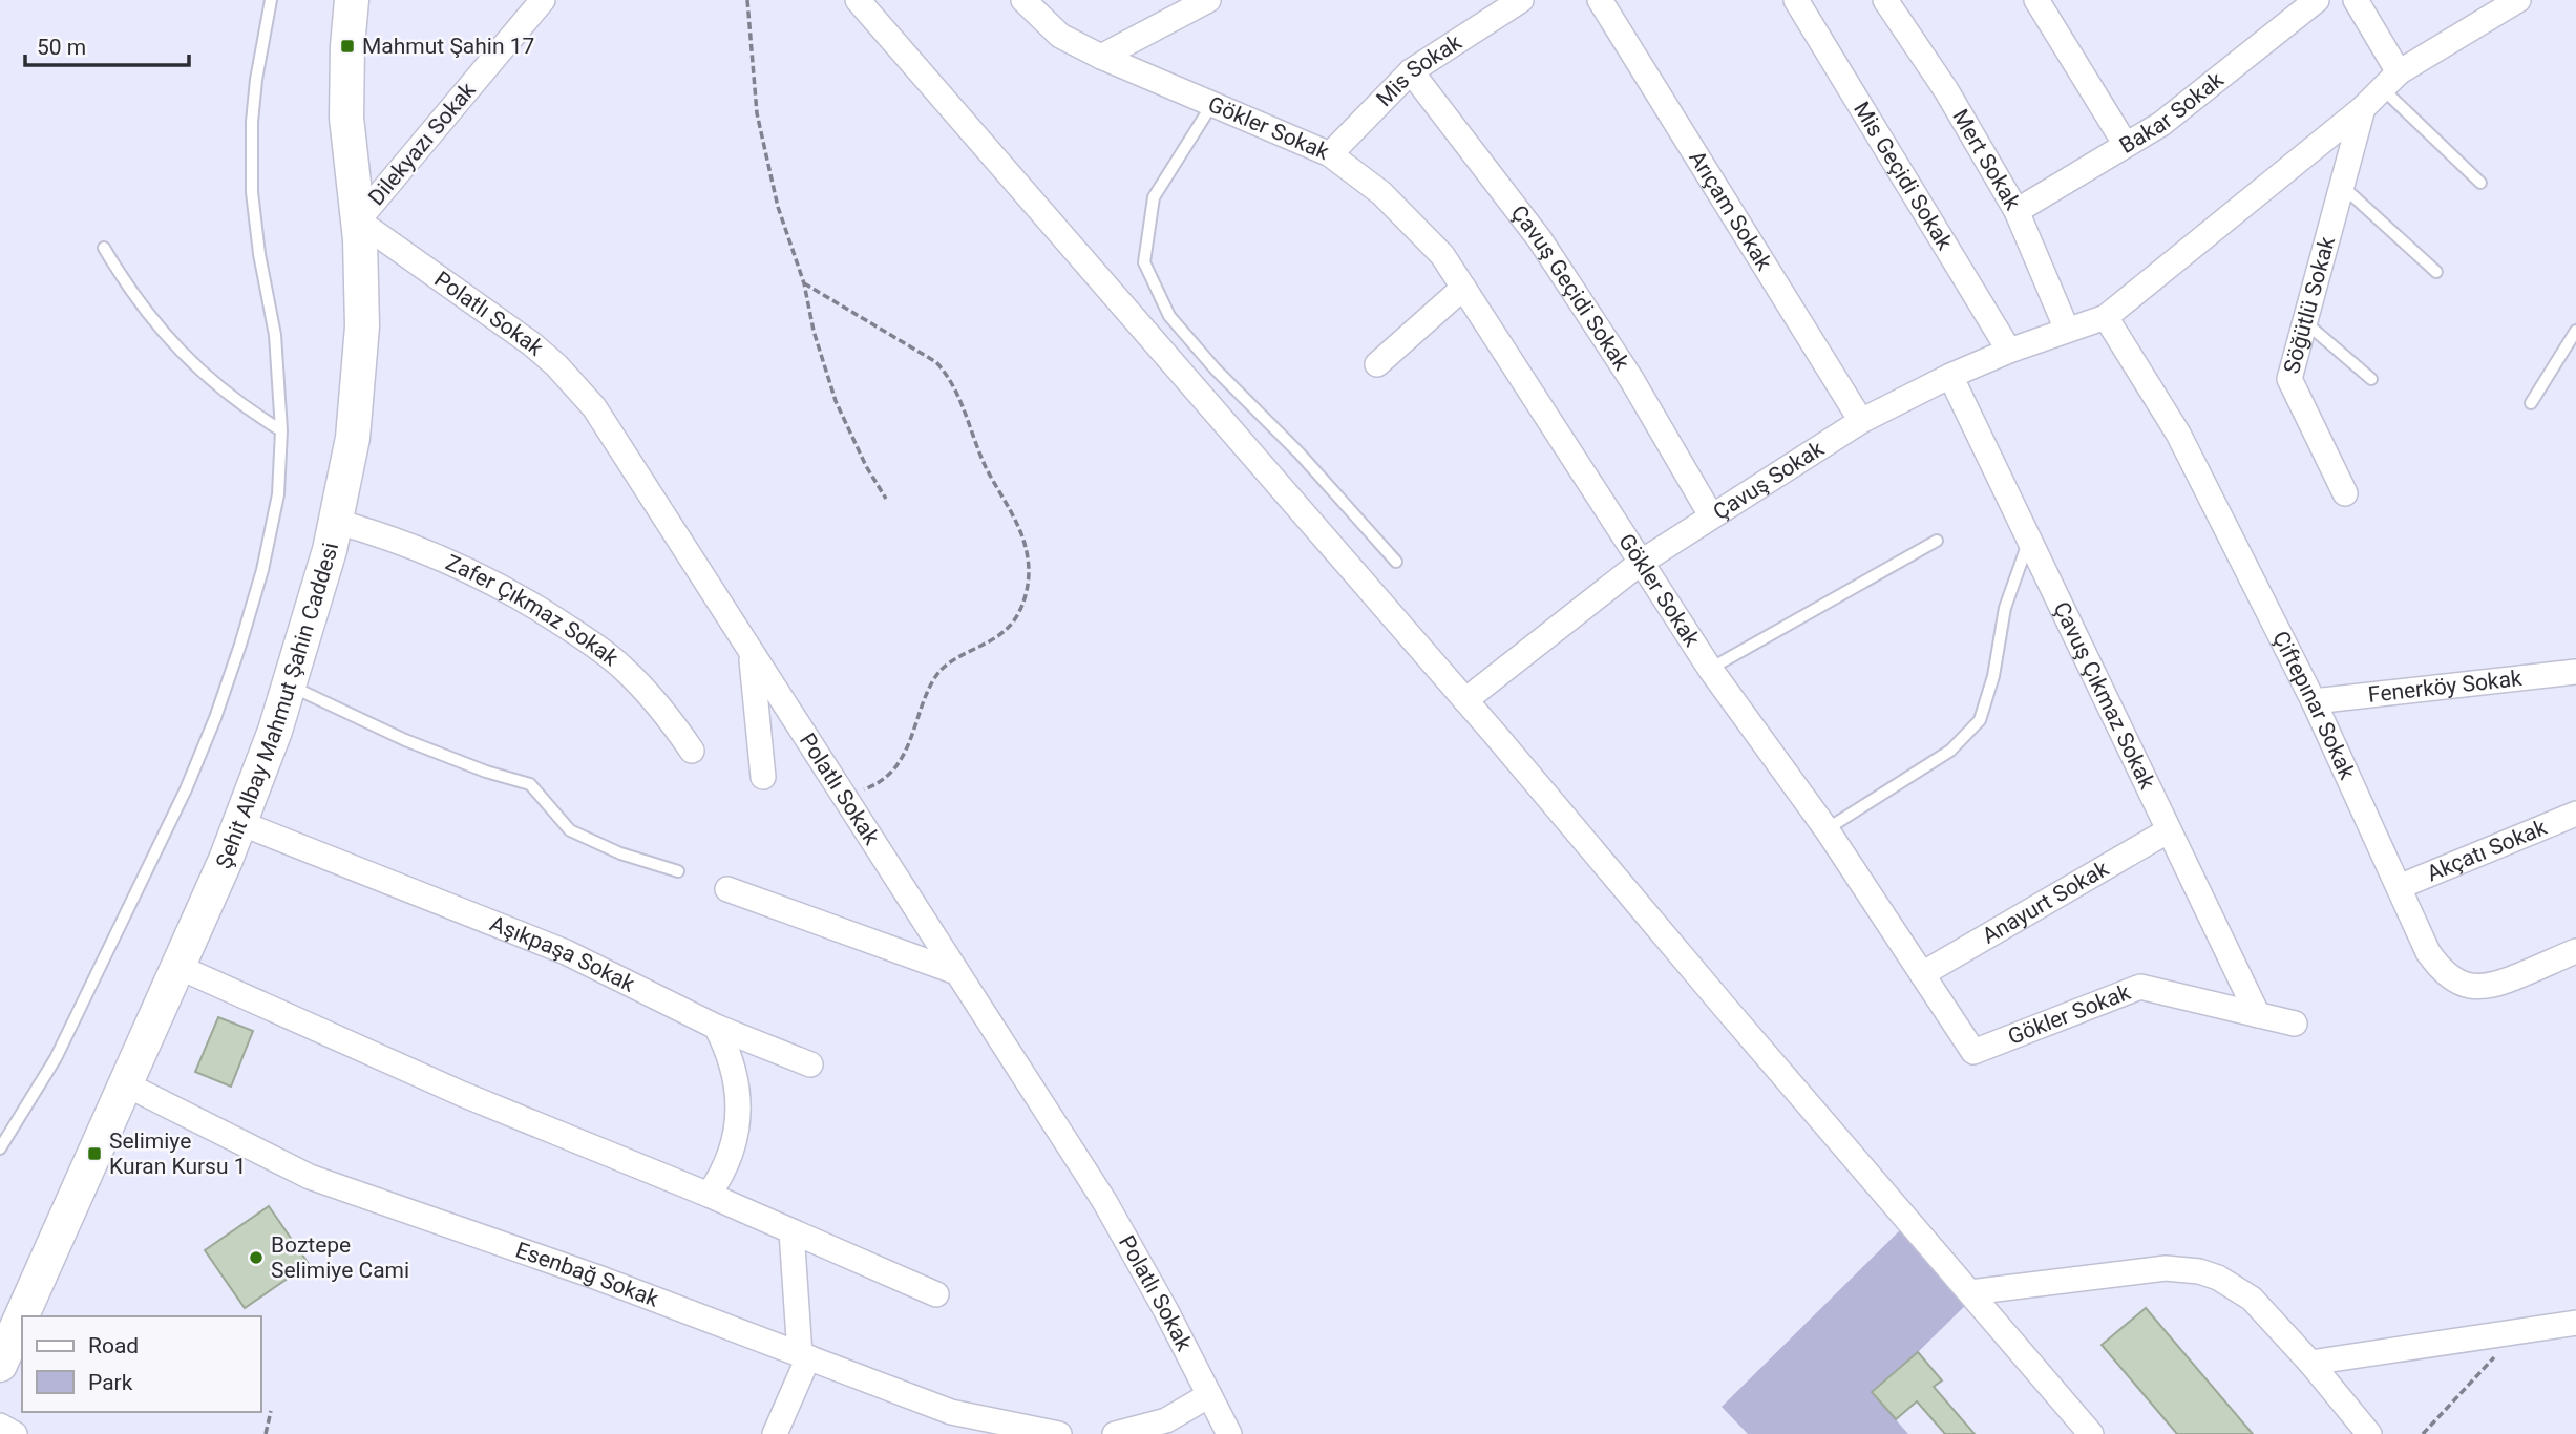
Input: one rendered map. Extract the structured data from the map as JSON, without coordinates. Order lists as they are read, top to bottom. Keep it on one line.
{"streets":{"street":["Mis Sokak","Bakar Sokak","Gökler Sokak","Dilekyazı Sokak","Mert Sokak","Mis Geçidi Sokak","Arıçam Sokak","Çavuş Geçidi Sokak","Söğütlü Sokak","Polatlı Sokak","Çavuş Sokak","Zafer Çıkmaz Sokak","Fenerköy Sokak","Çavuş Çıkmaz Sokak","Şehit Albay Mahmut Şahin Caddesi","Çiftepınar Sokak","Akçatı Sokak","Anayurt Sokak","Aşıkpaşa Sokak","Esenbağ Sokak"]},"crossings":[["Mis Sokak","Gökler Sokak"],["Mis Sokak","Çavuş Geçidi Sokak"],["Bakar Sokak","Mert Sokak"],["Gökler Sokak","Çavuş Sokak"],["Gökler Sokak","Çavuş Çıkmaz Sokak"],["Gökler Sokak","Anayurt Sokak"],["Dilekyazı Sokak","Polatlı Sokak"],["Dilekyazı Sokak","Şehit Albay Mahmut Şahin Caddesi"],["Mert Sokak","Çavuş Sokak"],["Mis Geçidi Sokak","Çavuş Sokak"],["Arıçam Sokak","Çavuş Sokak"],["Çavuş Geçidi Sokak","Çavuş Sokak"],["Söğütlü Sokak","Çavuş Sokak"],["Söğütlü Sokak","Çiftepınar Sokak"],["Polatlı Sokak","Şehit Albay Mahmut Şahin Caddesi"],["Çavuş Sokak","Çavuş Çıkmaz Sokak"],["Çavuş Sokak","Çiftepınar Sokak"],["Zafer Çıkmaz Sokak","Şehit Albay Mahmut Şahin Caddesi"],["Fenerköy Sokak","Çiftepınar Sokak"],["Çavuş Çıkmaz Sokak","Anayurt Sokak"],["Şehit Albay Mahmut Şahin Caddesi","Aşıkpaşa Sokak"],["Şehit Albay Mahmut Şahin Caddesi","Esenbağ Sokak"],["Çiftepınar Sokak","Akçatı Sokak"]],"places":{"transit":["Mahmut Şahin 17","Selimiye Kuran Kursu 1"],"other":["Boztepe Selimiye Cami"]},"legend":["Road","Park"],"scale_bar":"50 m"}
